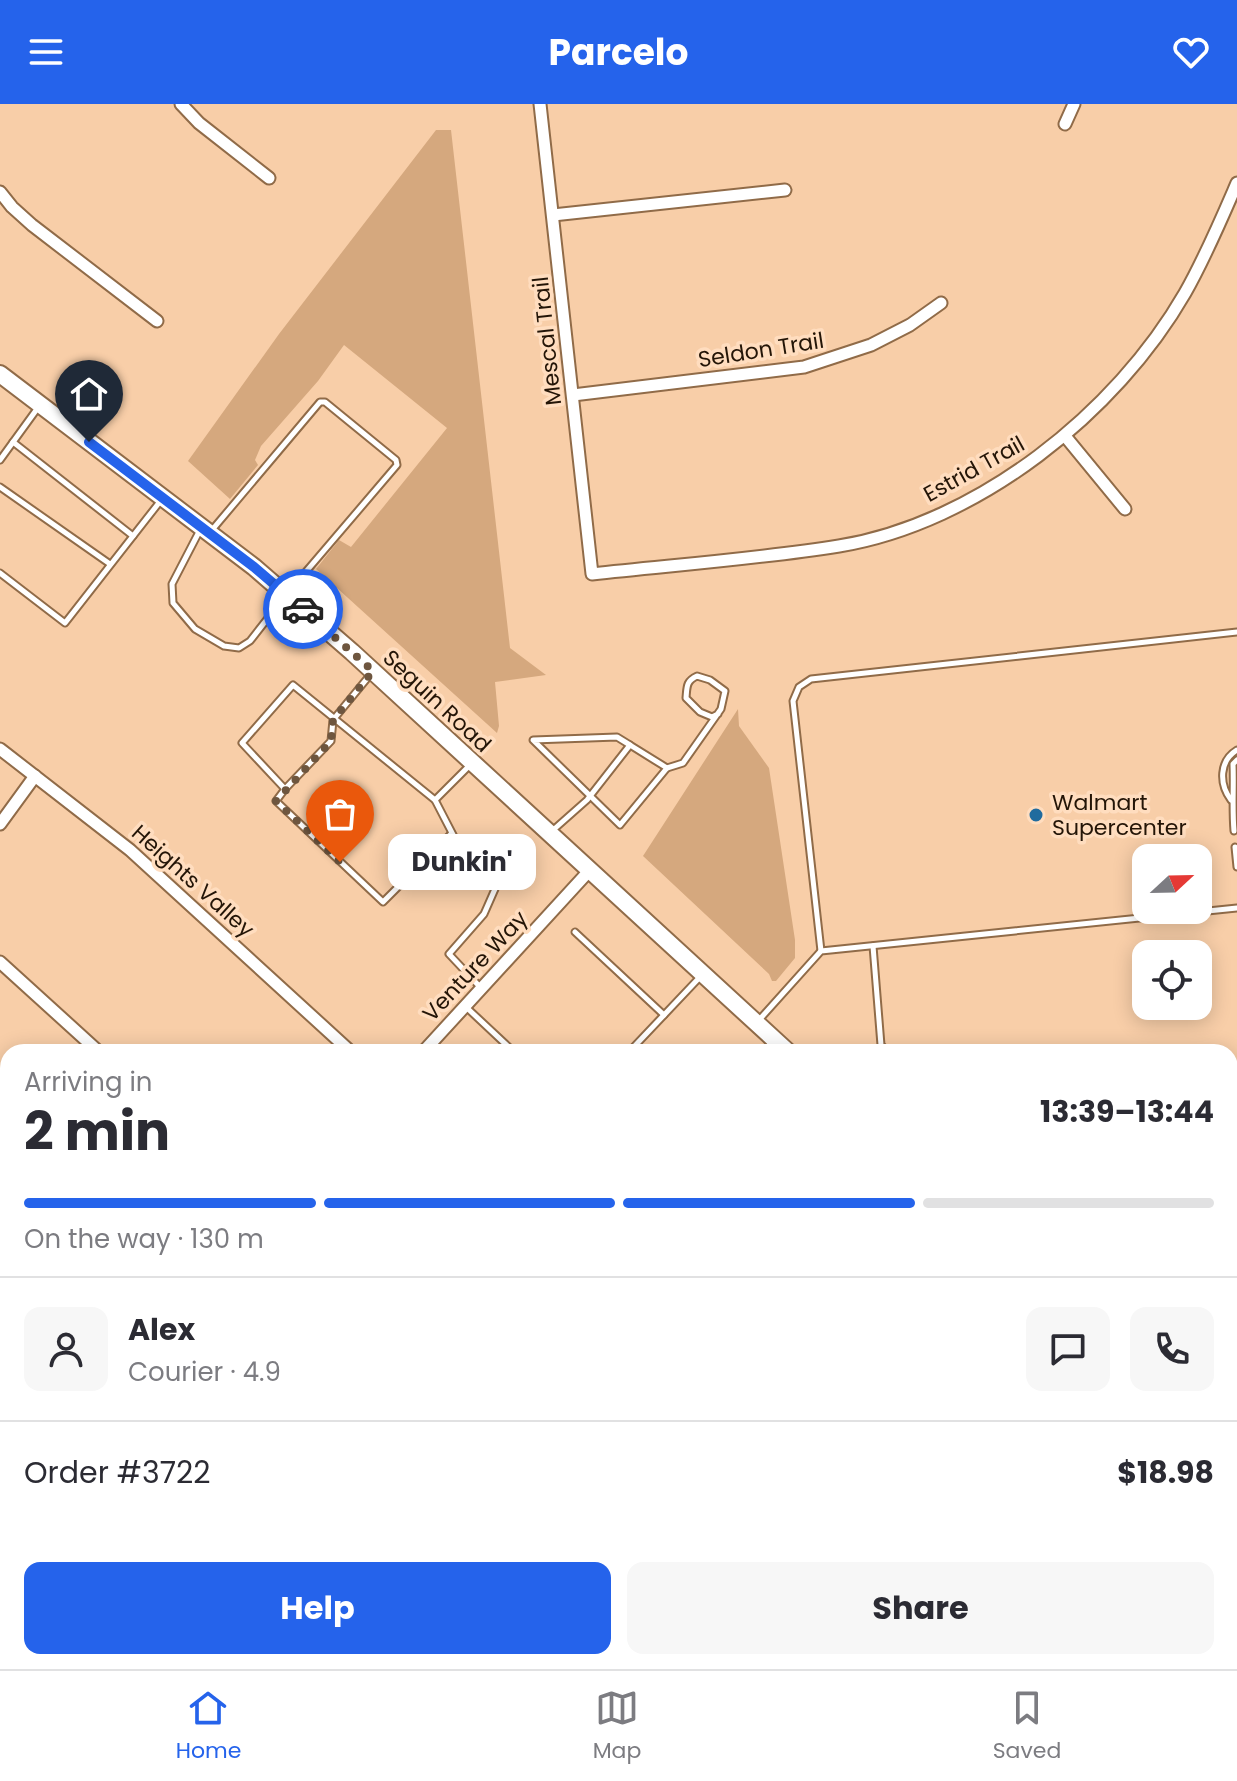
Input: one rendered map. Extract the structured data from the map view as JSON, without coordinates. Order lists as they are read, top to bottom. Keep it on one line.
{"streets":{"main road":["Seguin Road"],"street":["Mescal Trail","Seldon Trail","Estrid Trail","Heights Valley","Venture Way"]},"crossings":[["Mescal Trail","Seldon Trail"],["Mescal Trail","Estrid Trail"],["Seguin Road","Venture Way"]],"places":["Walmart Supercenter","Dunkin'"],"north":"right","page":{"header":"Parcelo","bubble":"Dunkin'","heading":["2 min","Arriving in","13:39–13:44"],"panel":["Alex","Courier · 4.9","Order #3722","$18.98"],"bar":"On the way · 130 m","buttons":["Help","Share"],"tabs":["Home","Map","Saved"]}}
